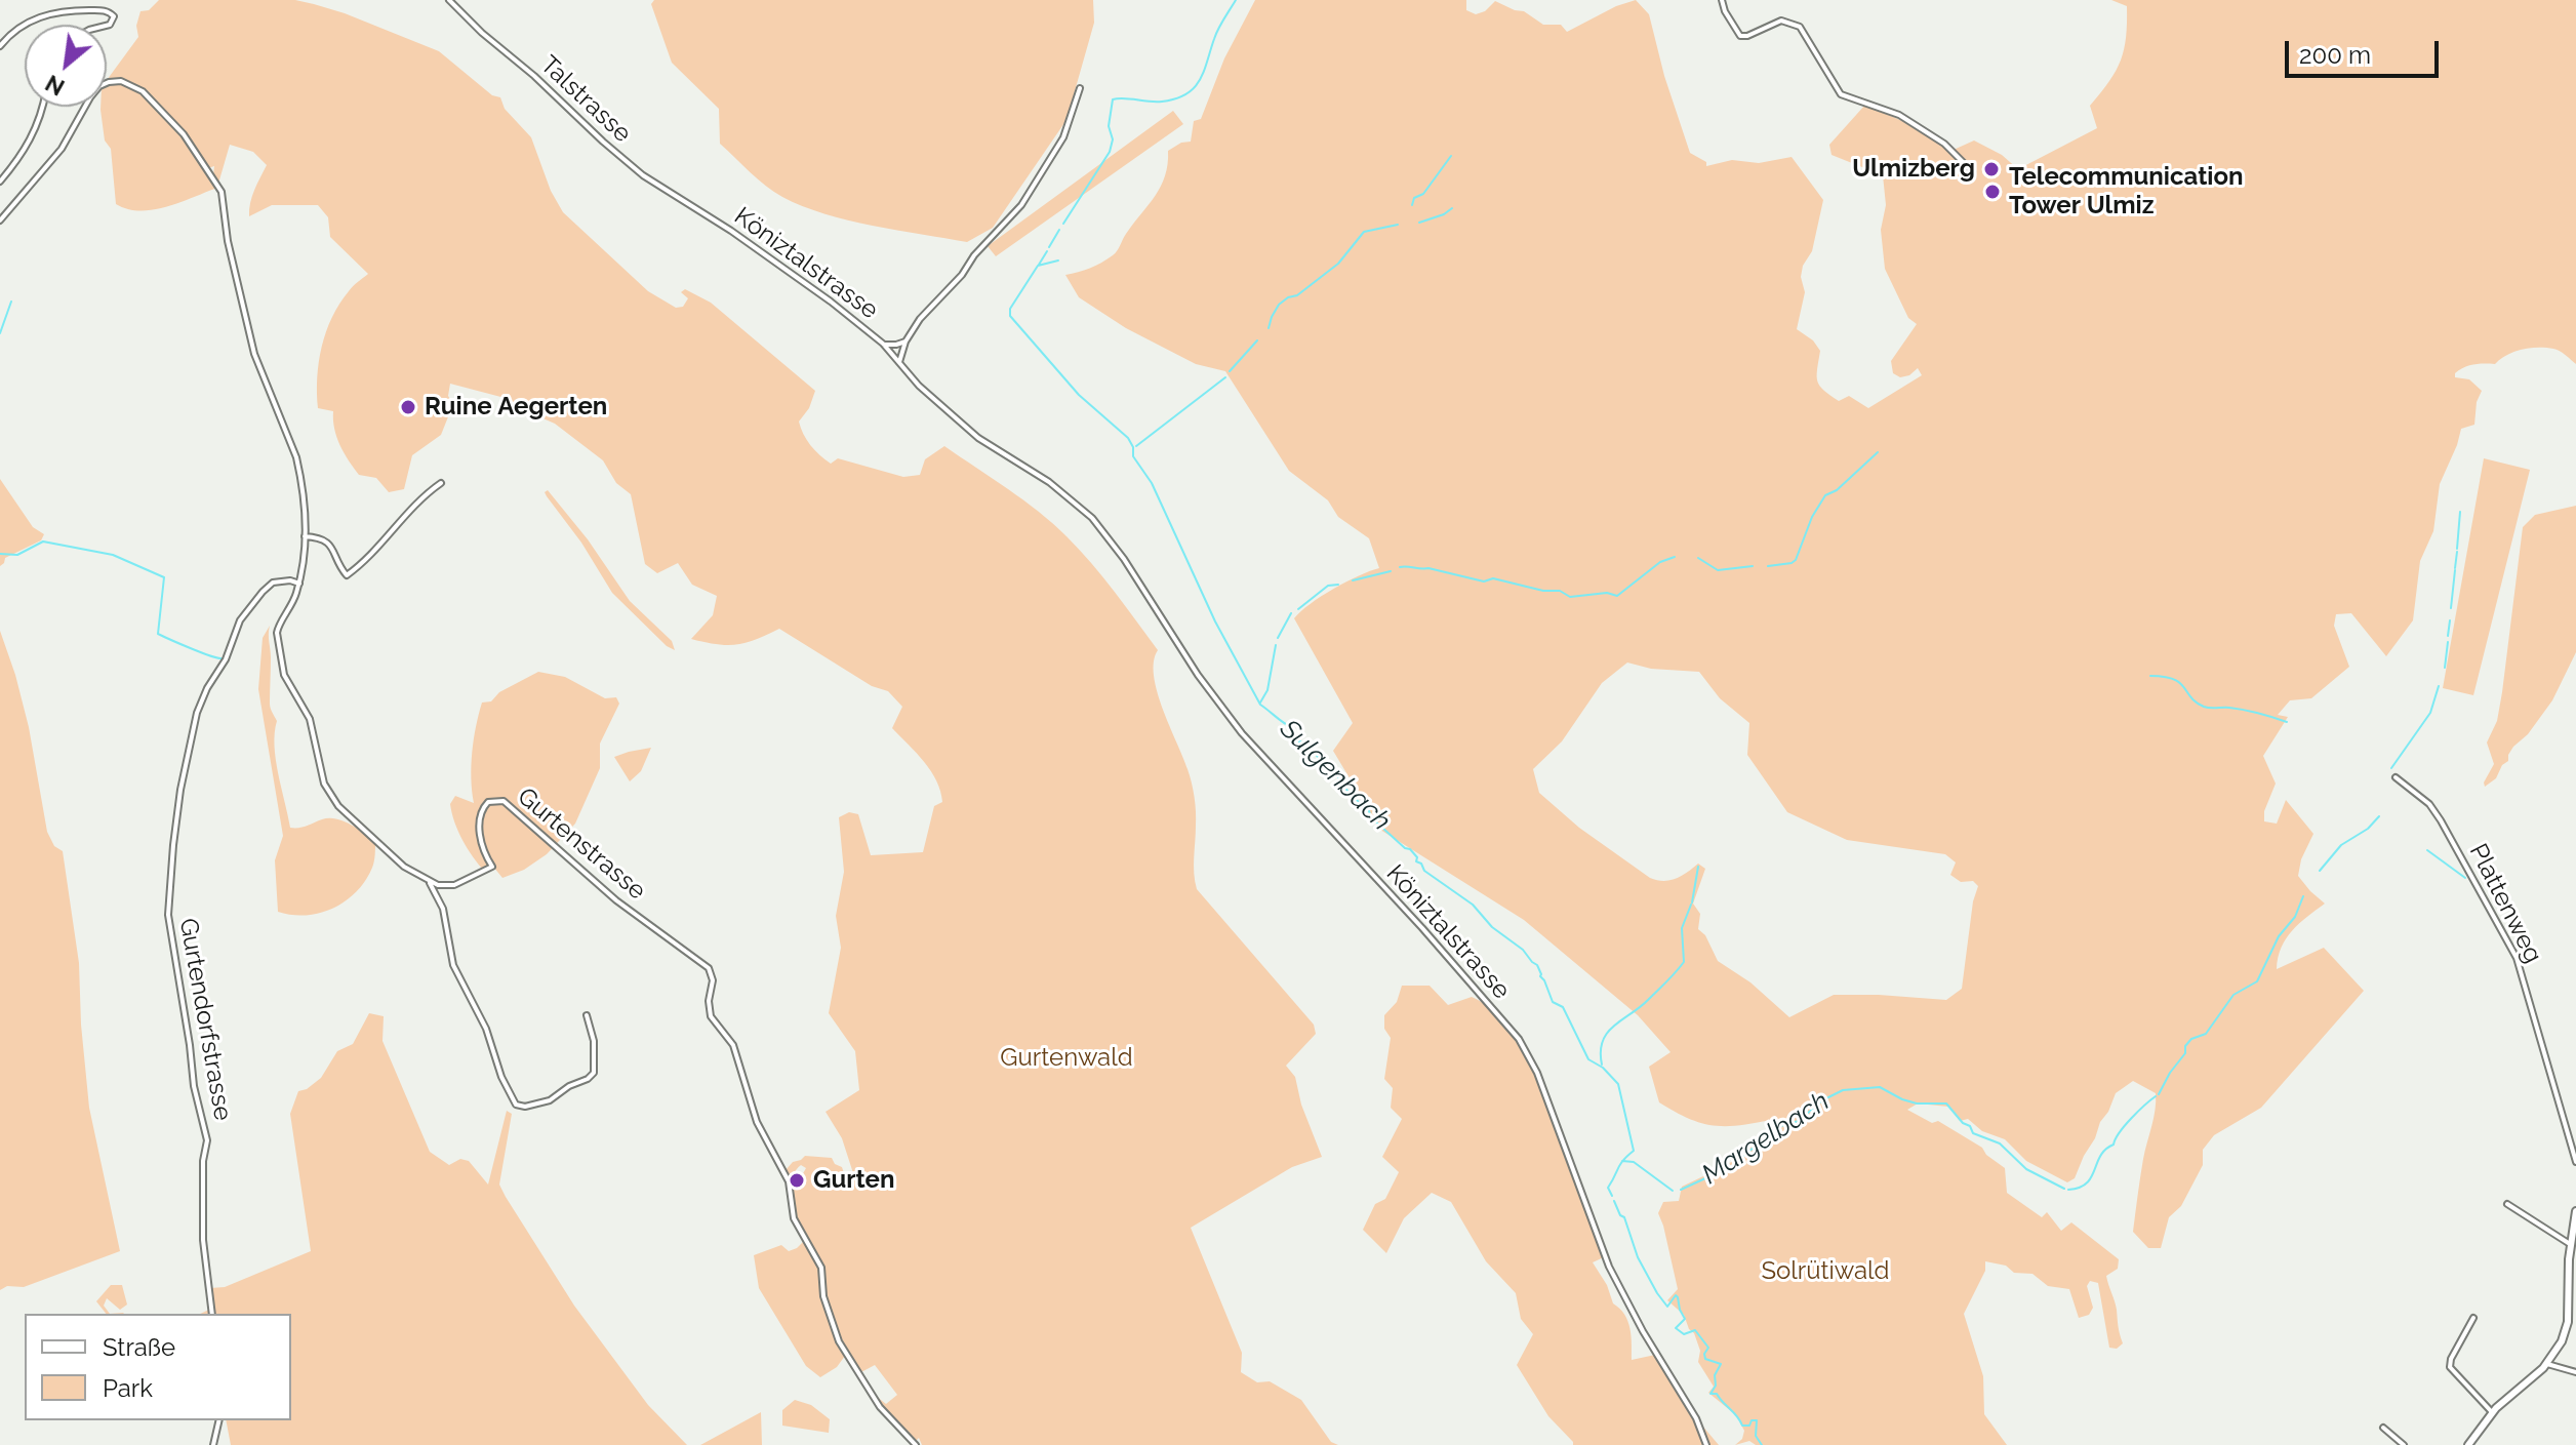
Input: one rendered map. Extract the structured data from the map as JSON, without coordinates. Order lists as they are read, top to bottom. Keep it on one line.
{"streets":{"street":["Talstrasse","Köniztalstrasse","Gurtenstrasse","Plattenweg","Gurtendorfstrasse"]},"crossings":[["Talstrasse","Köniztalstrasse"]],"water":["Sulgenbach","Margelbach"],"parks":["Gurtenwald","Solrütiwald"],"places":["Ulmizberg","Telecommunication Tower Ulmiz","Ruine Aegerten","Gurten"],"legend":["Straße","Park"],"scale_bar":"200 m","north":"bottom left"}
